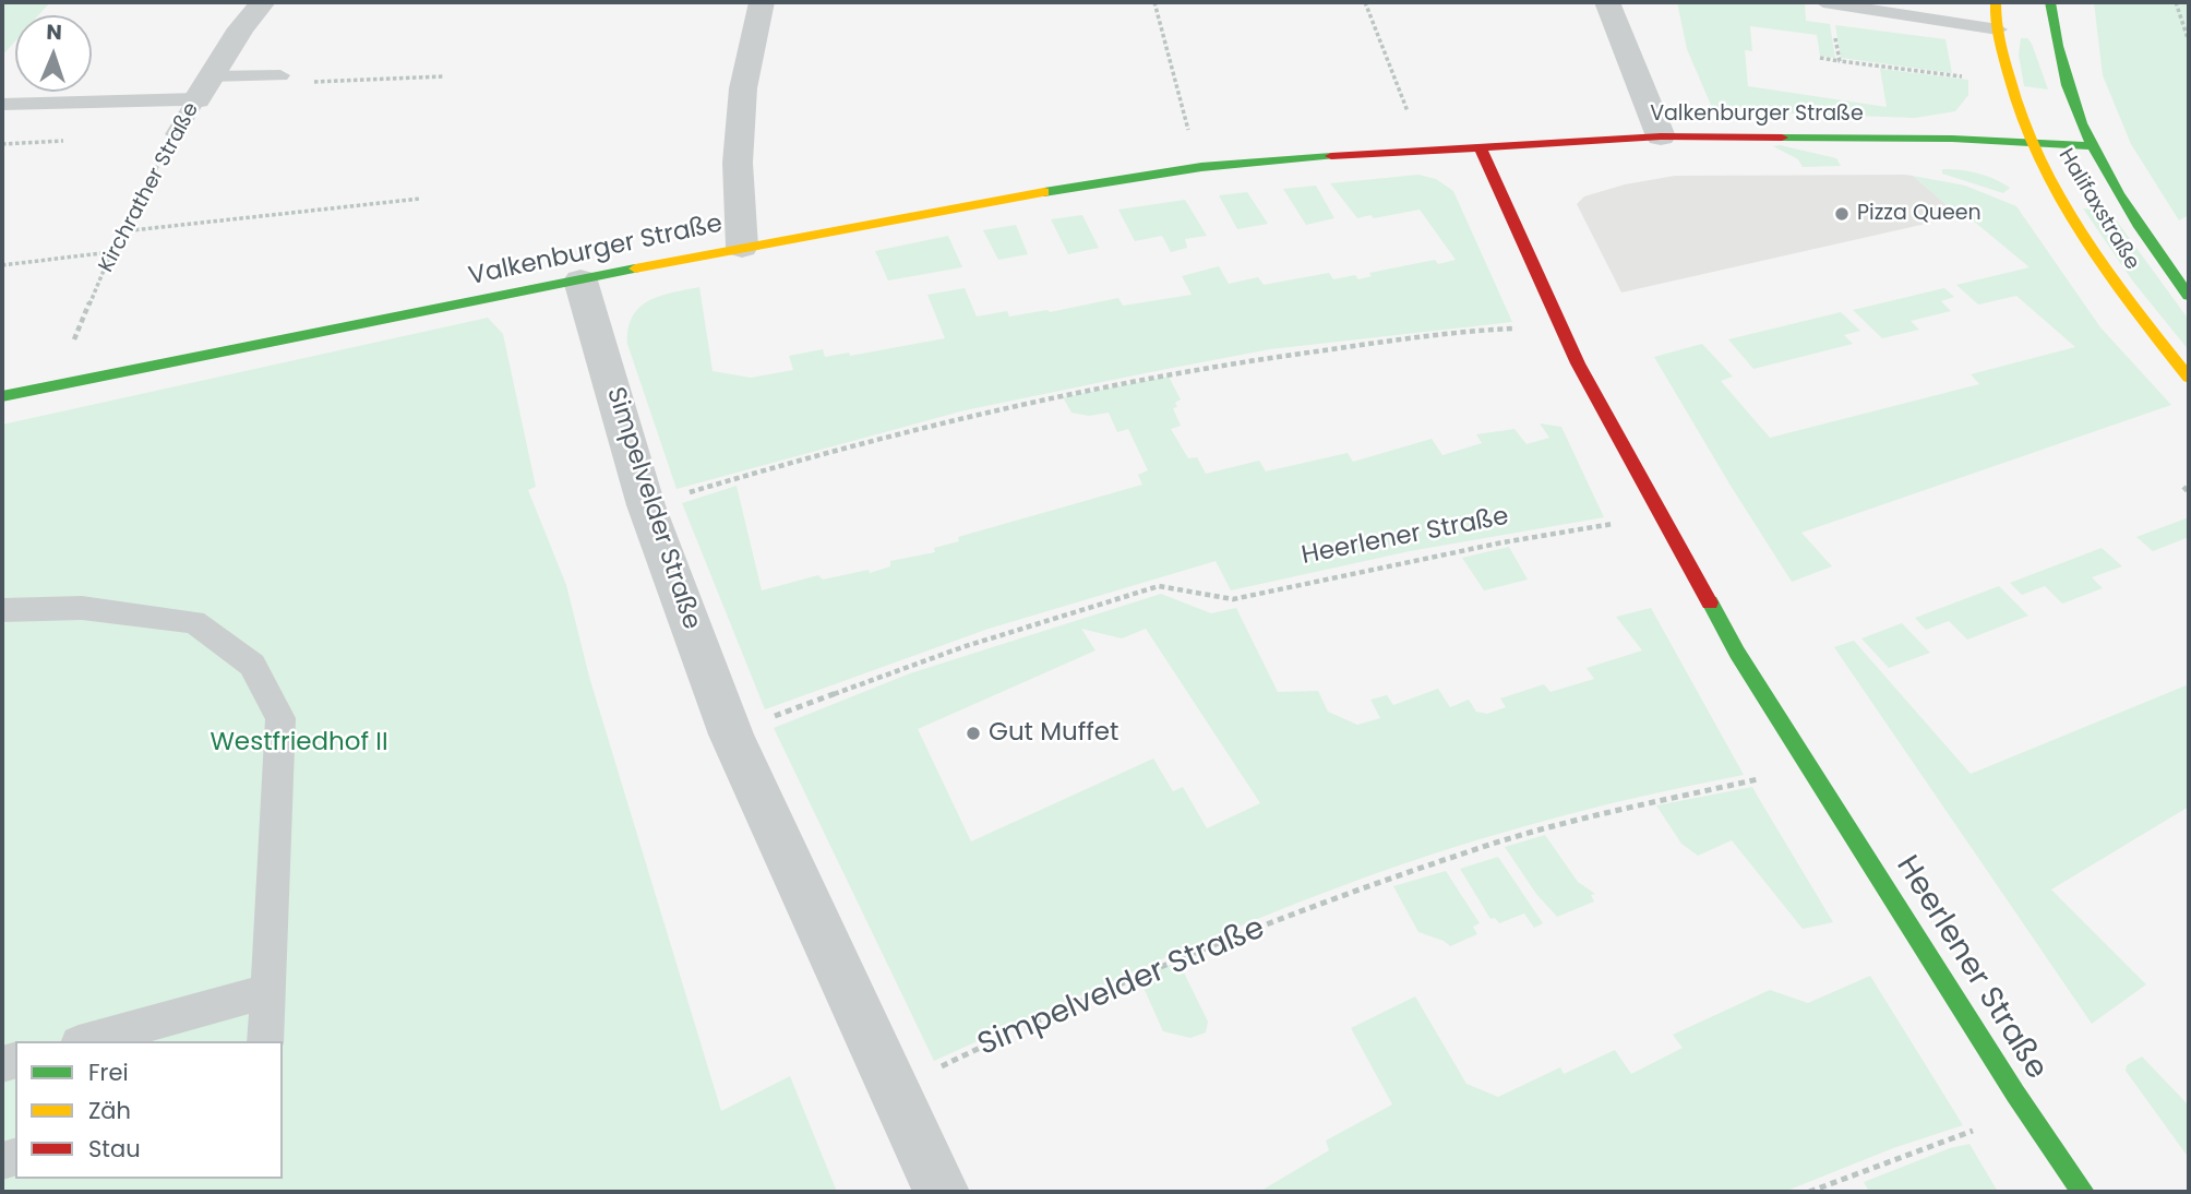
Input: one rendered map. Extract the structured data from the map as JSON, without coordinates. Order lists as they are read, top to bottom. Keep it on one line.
{"streets":{"street":["Valkenburger Straße","Kirchrather Straße","Halifaxstraße","Simpelvelder Straße","Heerlener Straße"]},"crossings":[["Valkenburger Straße","Kirchrather Straße"],["Valkenburger Straße","Halifaxstraße"],["Valkenburger Straße","Simpelvelder Straße"],["Valkenburger Straße","Heerlener Straße"],["Simpelvelder Straße","Heerlener Straße"]],"parks":["Westfriedhof II"],"places":["Pizza Queen","Gut Muffet"],"legend":["Frei","Zäh","Stau"],"north":"top"}
